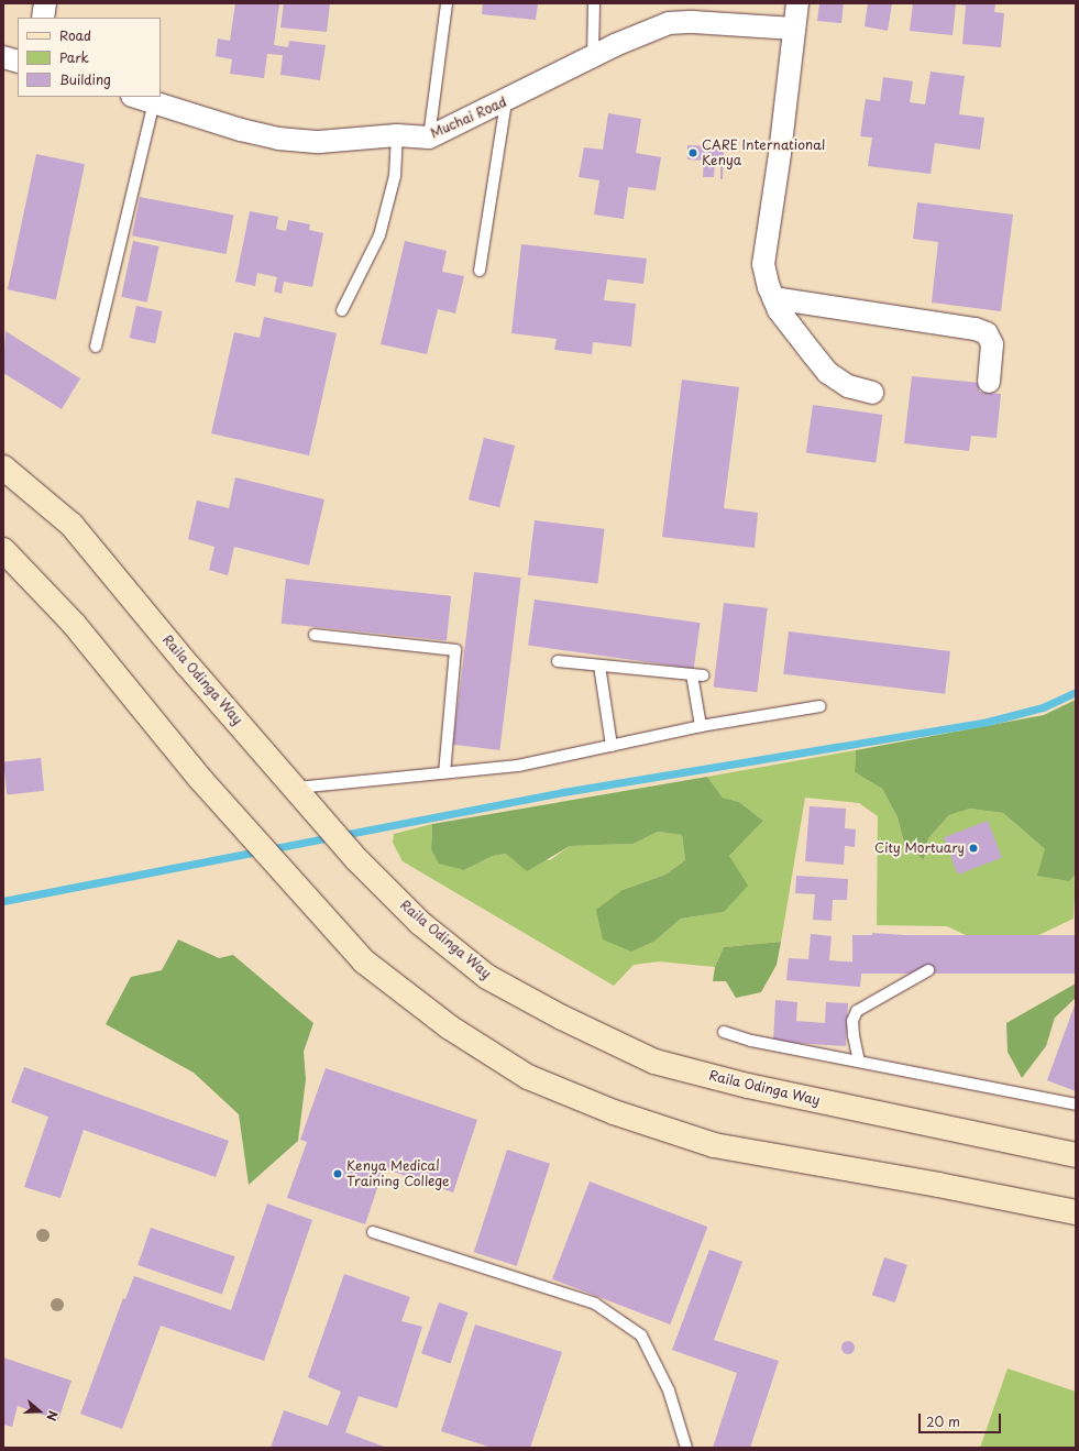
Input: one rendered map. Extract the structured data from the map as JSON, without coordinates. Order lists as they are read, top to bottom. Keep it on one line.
{"streets":{"main road":["Raila Odinga Way"],"street":["Muchai Road"]},"places":["CARE International Kenya","City Mortuary","Kenya Medical Training College"],"legend":["Road","Park","Building"],"scale_bar":"20 m","north":"right"}
